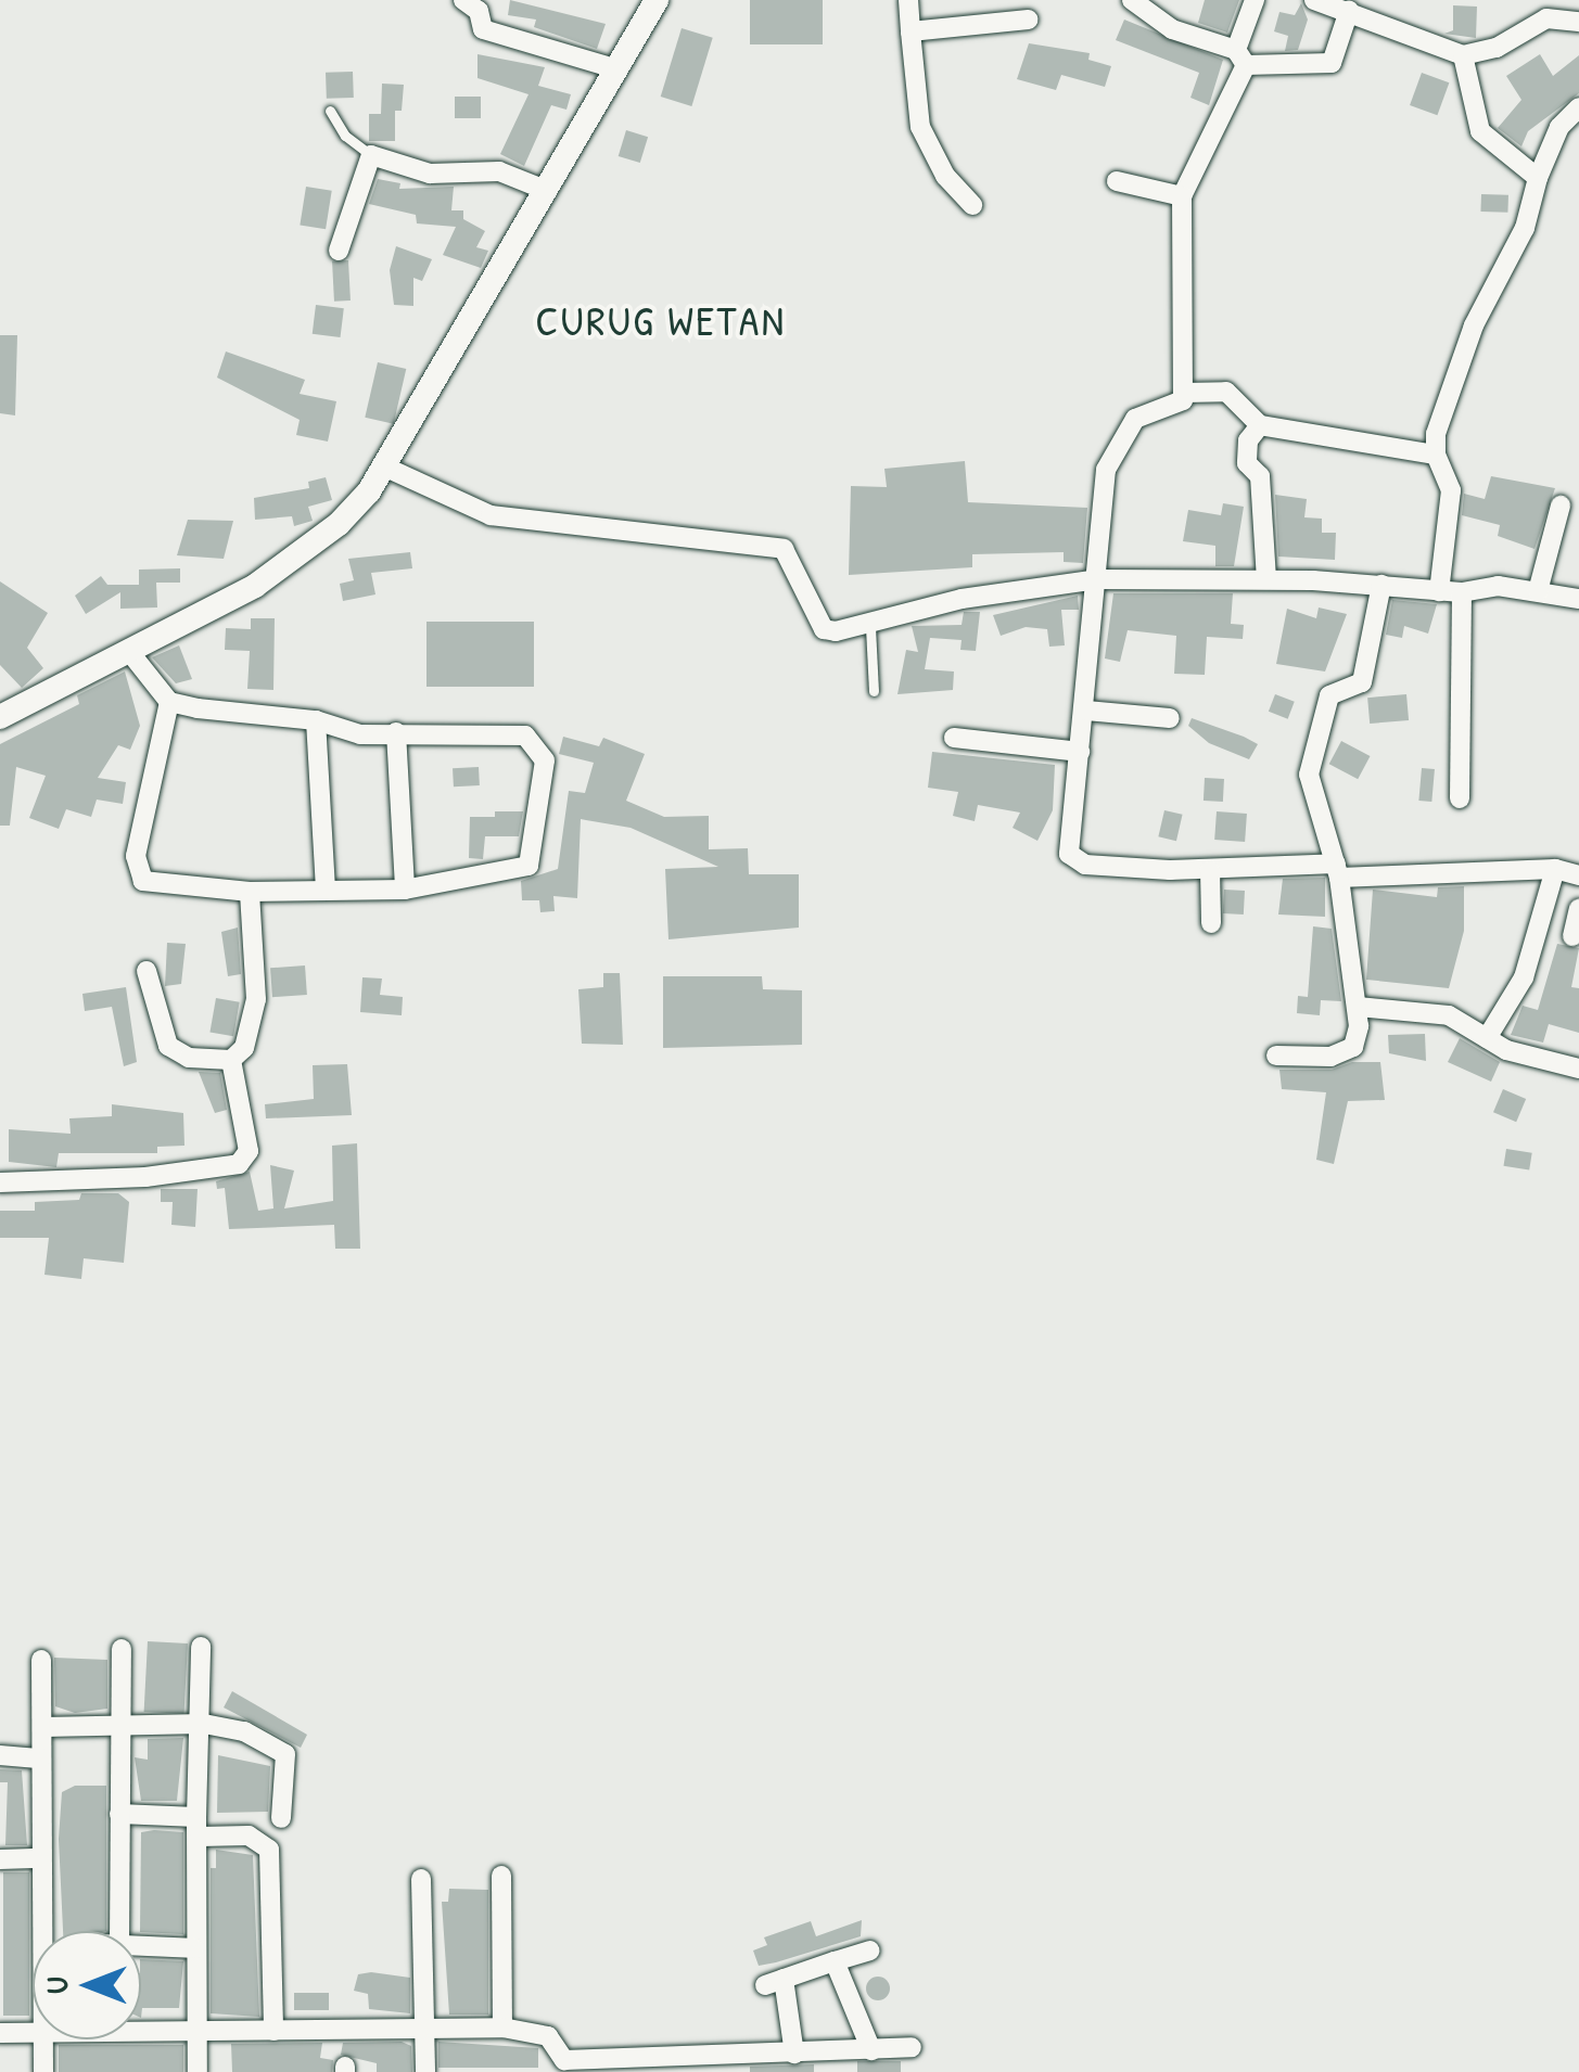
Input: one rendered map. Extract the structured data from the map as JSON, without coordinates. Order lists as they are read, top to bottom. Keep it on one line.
{"districts":["CURUG WETAN"],"north":"left"}
